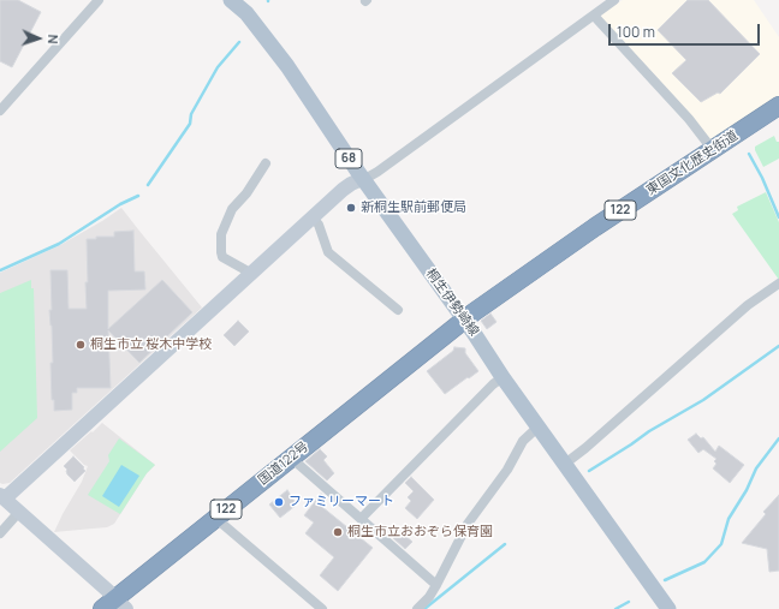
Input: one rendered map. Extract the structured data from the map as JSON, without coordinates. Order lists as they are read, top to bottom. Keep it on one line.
{"streets":{"highway":["東国文化歴史街道","122","国道122号"],"main road":["68","桐生伊勢崎線"]},"crossings":[["東国文化歴史街道","桐生伊勢崎線"],["東国文化歴史街道","国道122号"],["桐生伊勢崎線","国道122号"]],"places":["新桐生駅前郵便局","桐生市立 桜木中学校","ファミリーマート","桐生市立おおぞら保育園"],"scale_bar":"100 m","north":"right"}
